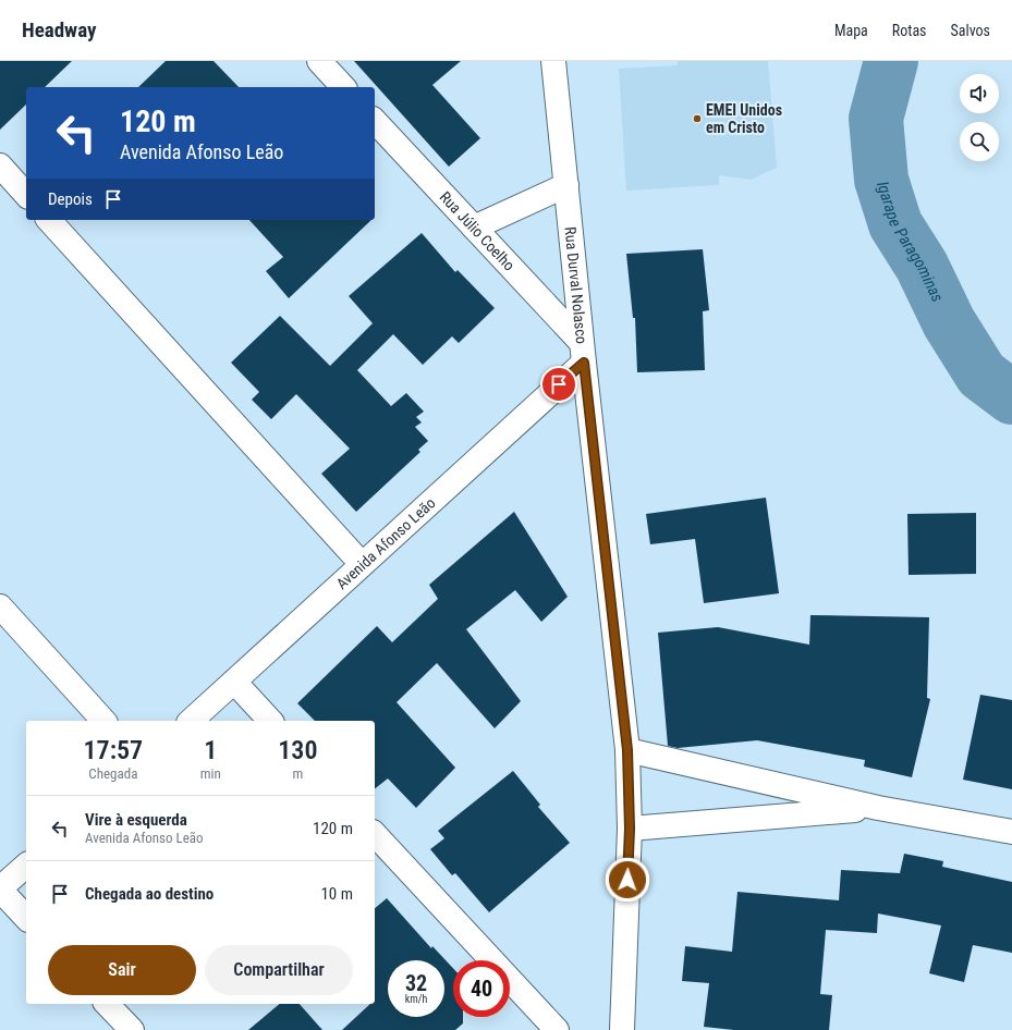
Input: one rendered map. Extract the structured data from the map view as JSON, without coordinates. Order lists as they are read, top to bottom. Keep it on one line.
{"streets":{"street":["Rua Júlio Coelho","Rua Durval Nolasco","Avenida Afonso Leão"]},"crossings":[["Rua Júlio Coelho","Rua Durval Nolasco"],["Rua Júlio Coelho","Avenida Afonso Leão"],["Rua Durval Nolasco","Avenida Afonso Leão"]],"water":["Igarape Paragominas"],"places":["EMEI Unidos em Cristo"],"page":{"header":"Headway","nav":["Mapa","Rotas","Salvos"],"turn":["120 m","Avenida Afonso Leão"],"then":"Depois","eta":["17:57","Chegada","1","min","130","m"],"list":[{"name":"Vire à esquerda","note":"Avenida Afonso Leão","value":"120 m"},{"name":"Chegada ao destino","value":"10 m"}],"buttons":["Sair","Compartilhar"],"speed":"32 km/h","limit":"40"}}
